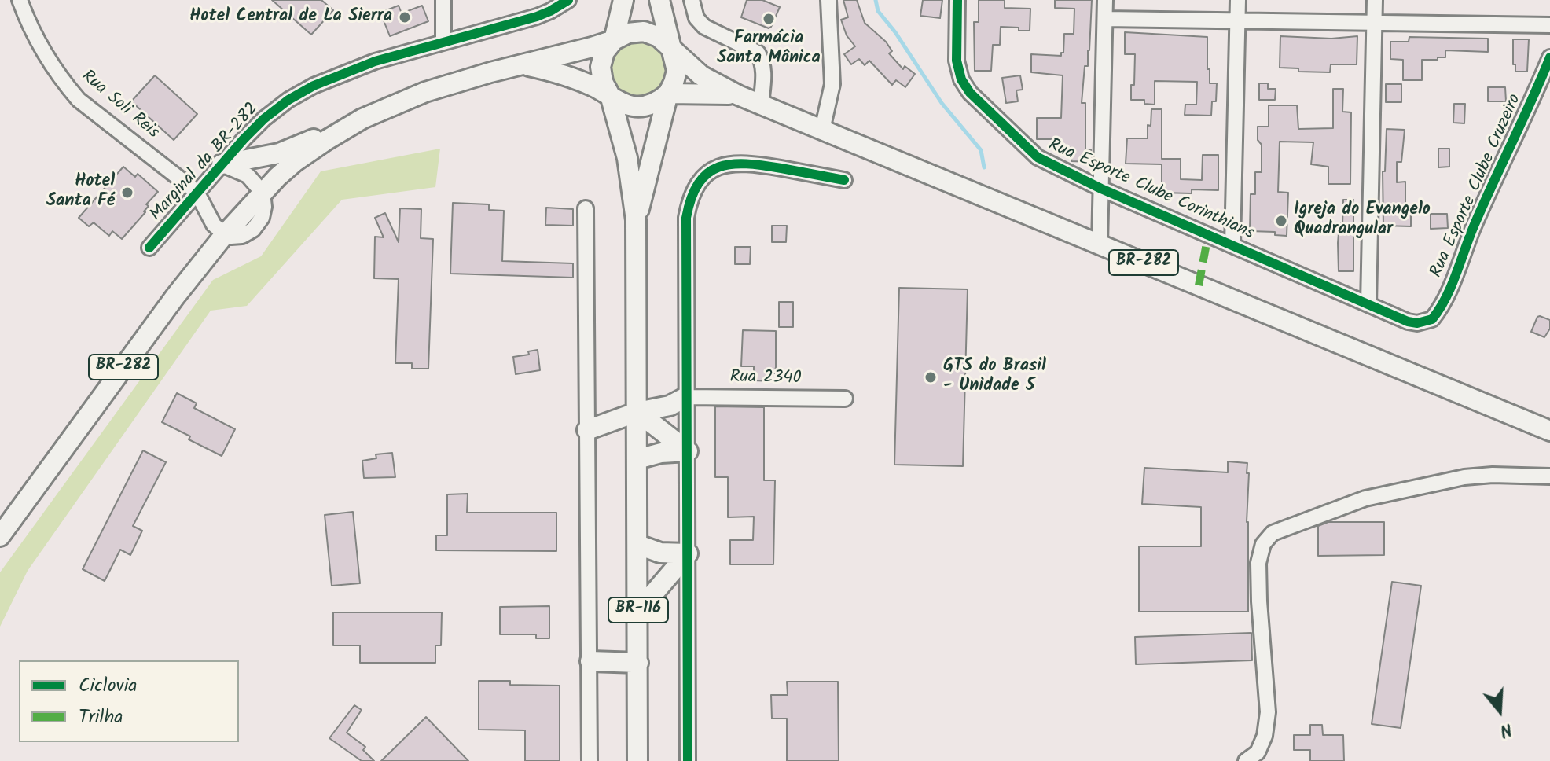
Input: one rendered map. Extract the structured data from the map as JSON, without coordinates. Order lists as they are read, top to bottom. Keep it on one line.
{"streets":{"highway":["BR-282","BR-116"],"street":["Rua Soli Reis","Marginal da BR-282","Rua Esporte Clube Cruzeiro","Rua Esporte Clube Corinthians","Rua 2340"]},"crossings":[["Rua Soli Reis","Marginal da BR-282"],["Rua Esporte Clube Cruzeiro","Rua Esporte Clube Corinthians"],["BR-282","BR-116"]],"places":["Hotel Central de La Sierra","Farmácia Santa Mônica","Hotel Santa Fé","Igreja do Evangelo Quadrangular","GTS do Brasil - Unidade 5"],"legend":["Ciclovia","Trilha"],"north":"bottom"}
